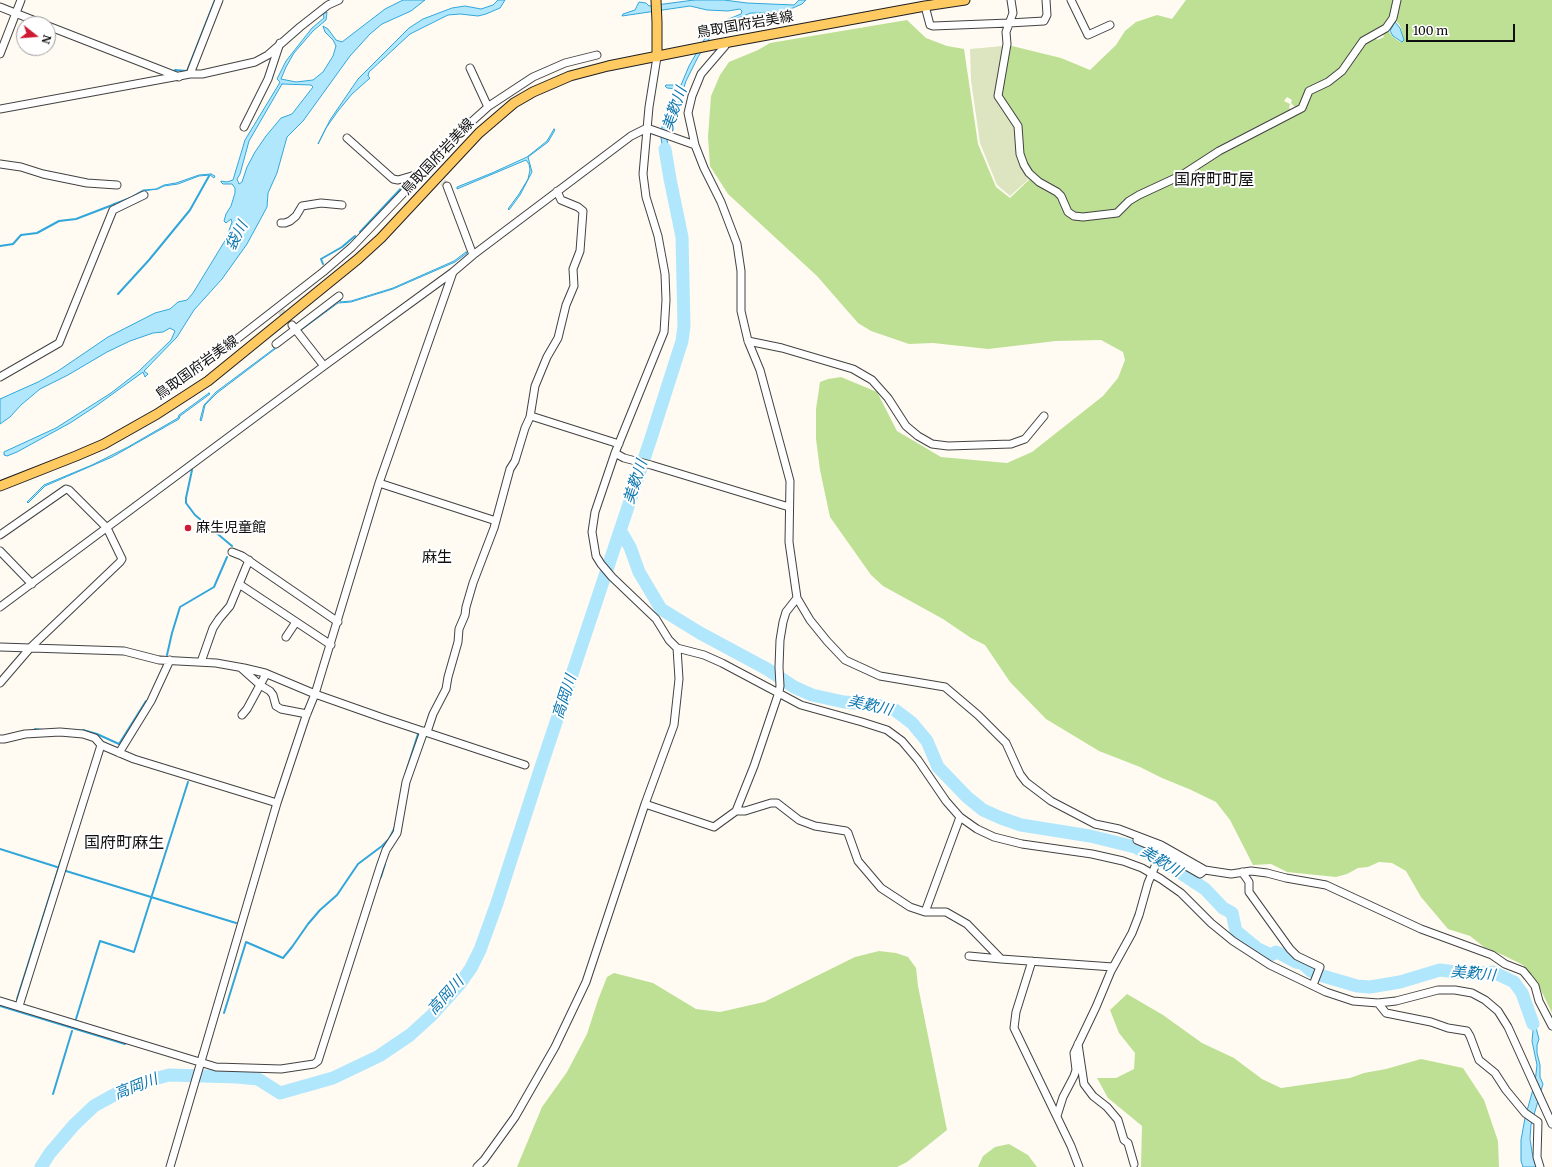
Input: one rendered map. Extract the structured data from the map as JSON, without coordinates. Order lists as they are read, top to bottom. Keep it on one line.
{"streets":{"main road":["鳥取国府岩美線"]},"districts":["国府町町屋","麻生","国府町麻生"],"water":["美歎川","袋川","高岡川"],"places":["麻生児童館"],"scale_bar":"100 m","north":"right"}
